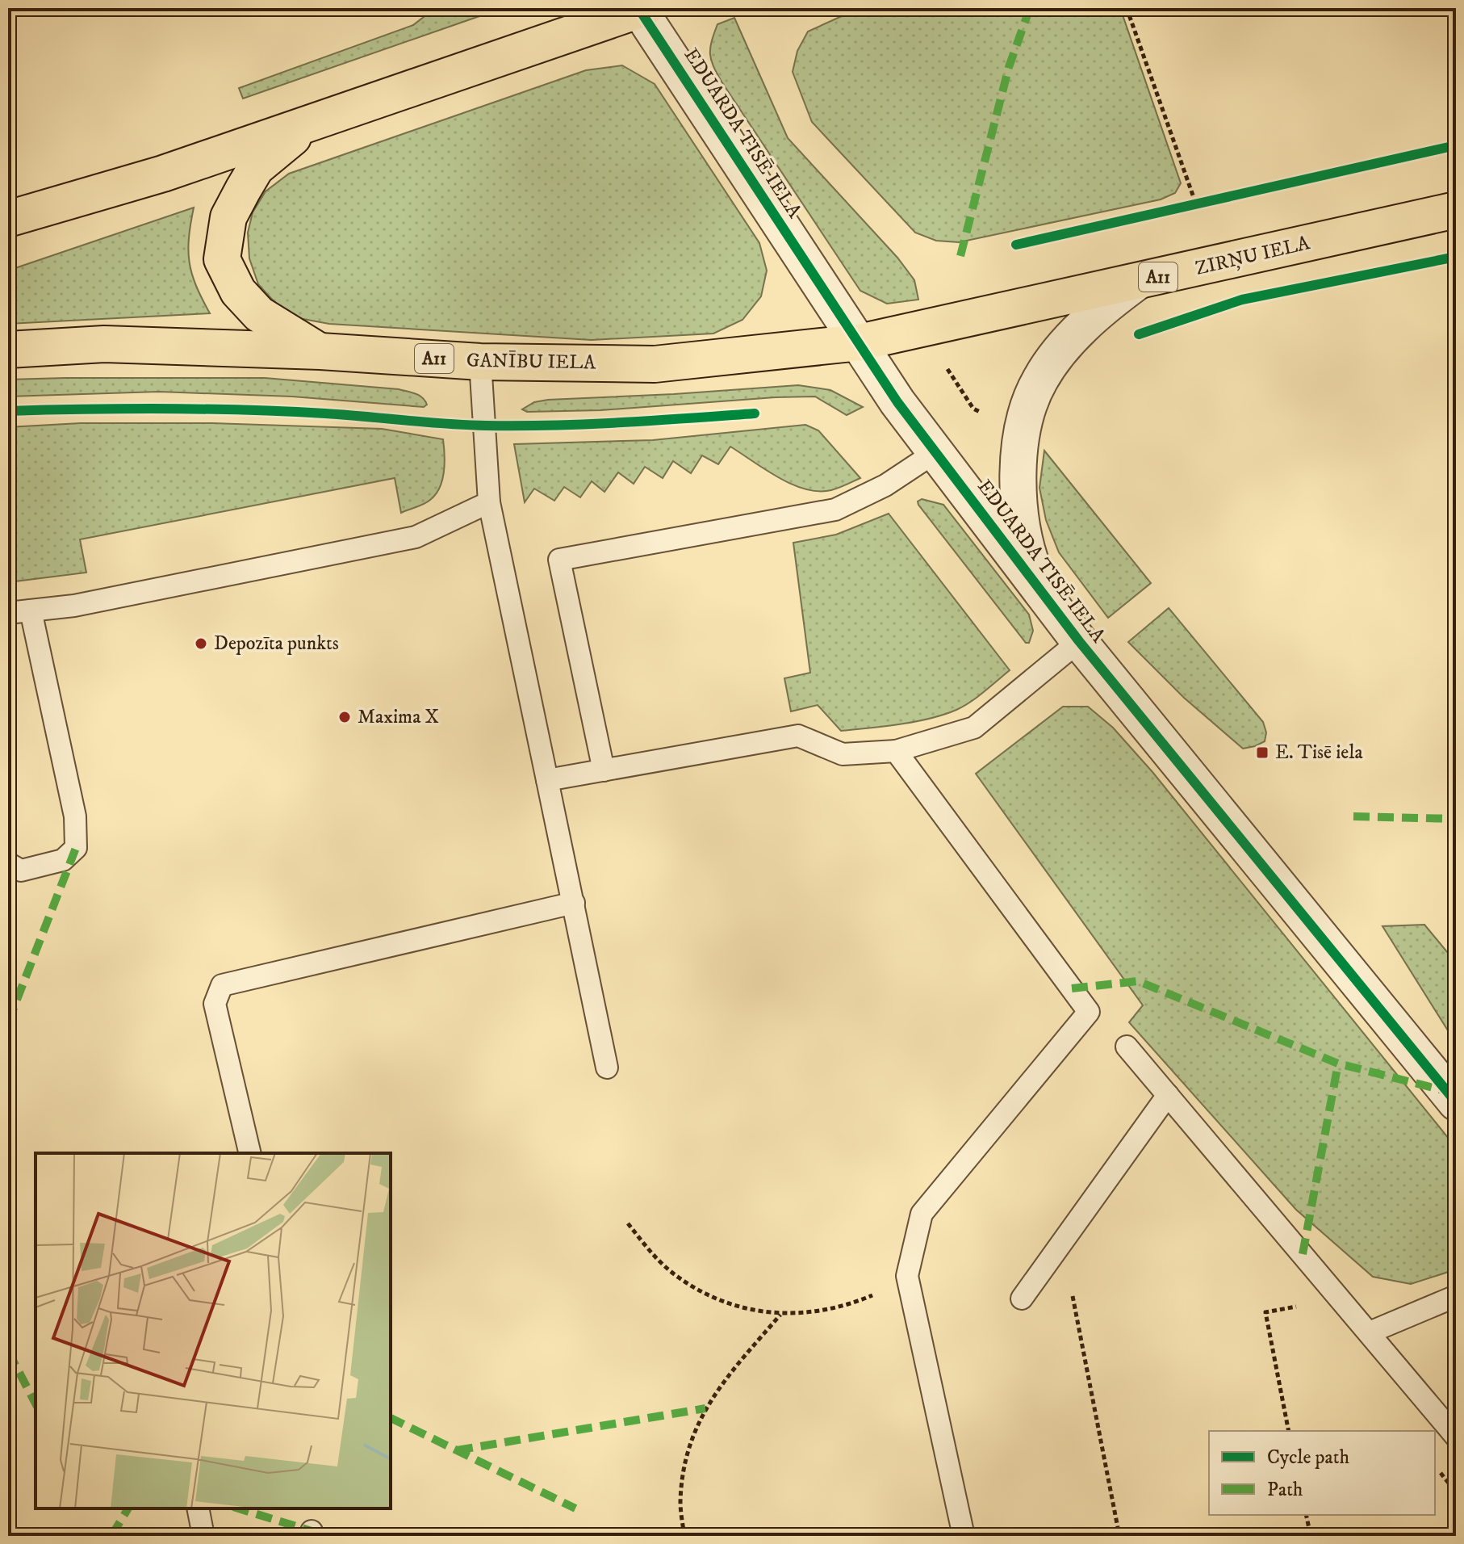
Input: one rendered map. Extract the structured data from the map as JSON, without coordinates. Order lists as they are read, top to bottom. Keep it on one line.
{"streets":{"highway":["ZIRŅU IELA","A11","GANĪBU IELA"],"street":["EDUARDA TISĒ IELA"]},"crossings":[["EDUARDA TISĒ IELA","ZIRŅU IELA"],["EDUARDA TISĒ IELA","GANĪBU IELA"],["ZIRŅU IELA","GANĪBU IELA"]],"places":{"other":["Depozīta punkts","Maxima X"],"transit":["E. Tisē iela"]},"legend":["Cycle path","Path"]}
